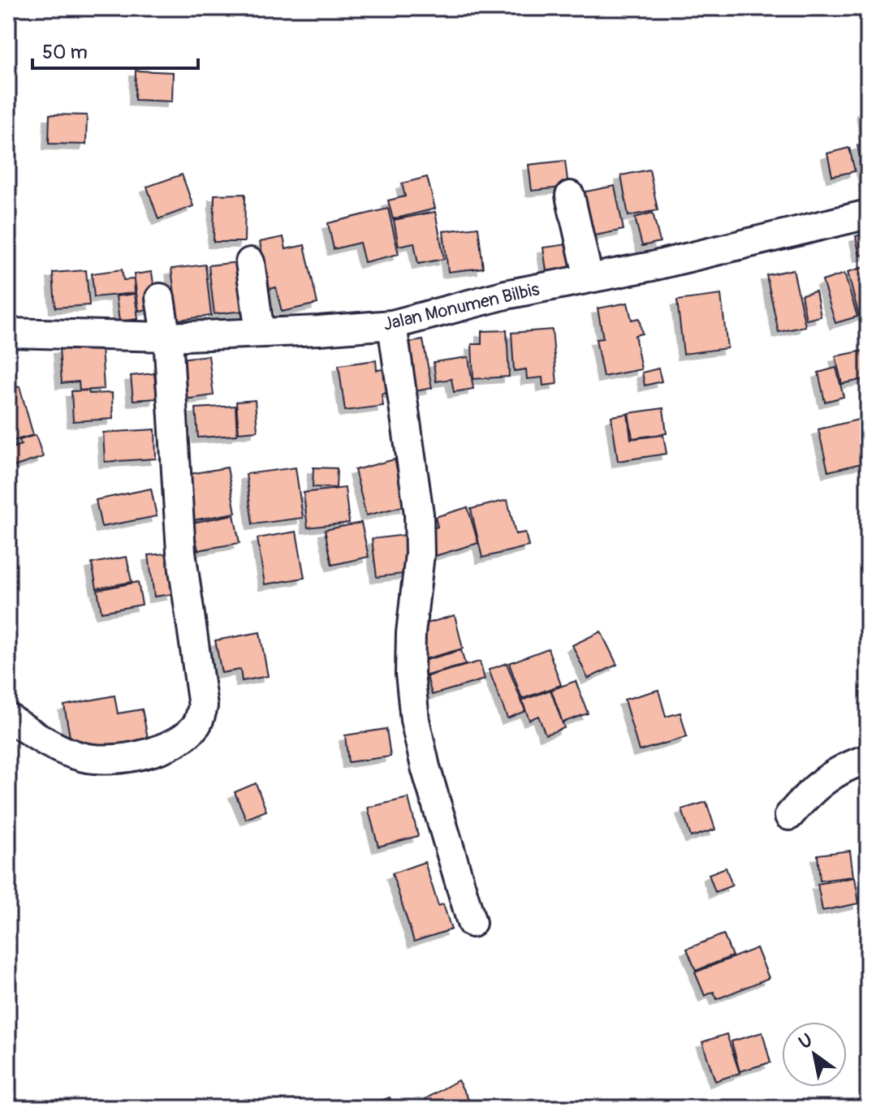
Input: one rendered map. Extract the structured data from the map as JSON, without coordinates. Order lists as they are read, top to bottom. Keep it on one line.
{"streets":{"street":["Jalan Monumen Bilbis"]},"scale_bar":"50 m","north":"top left"}
